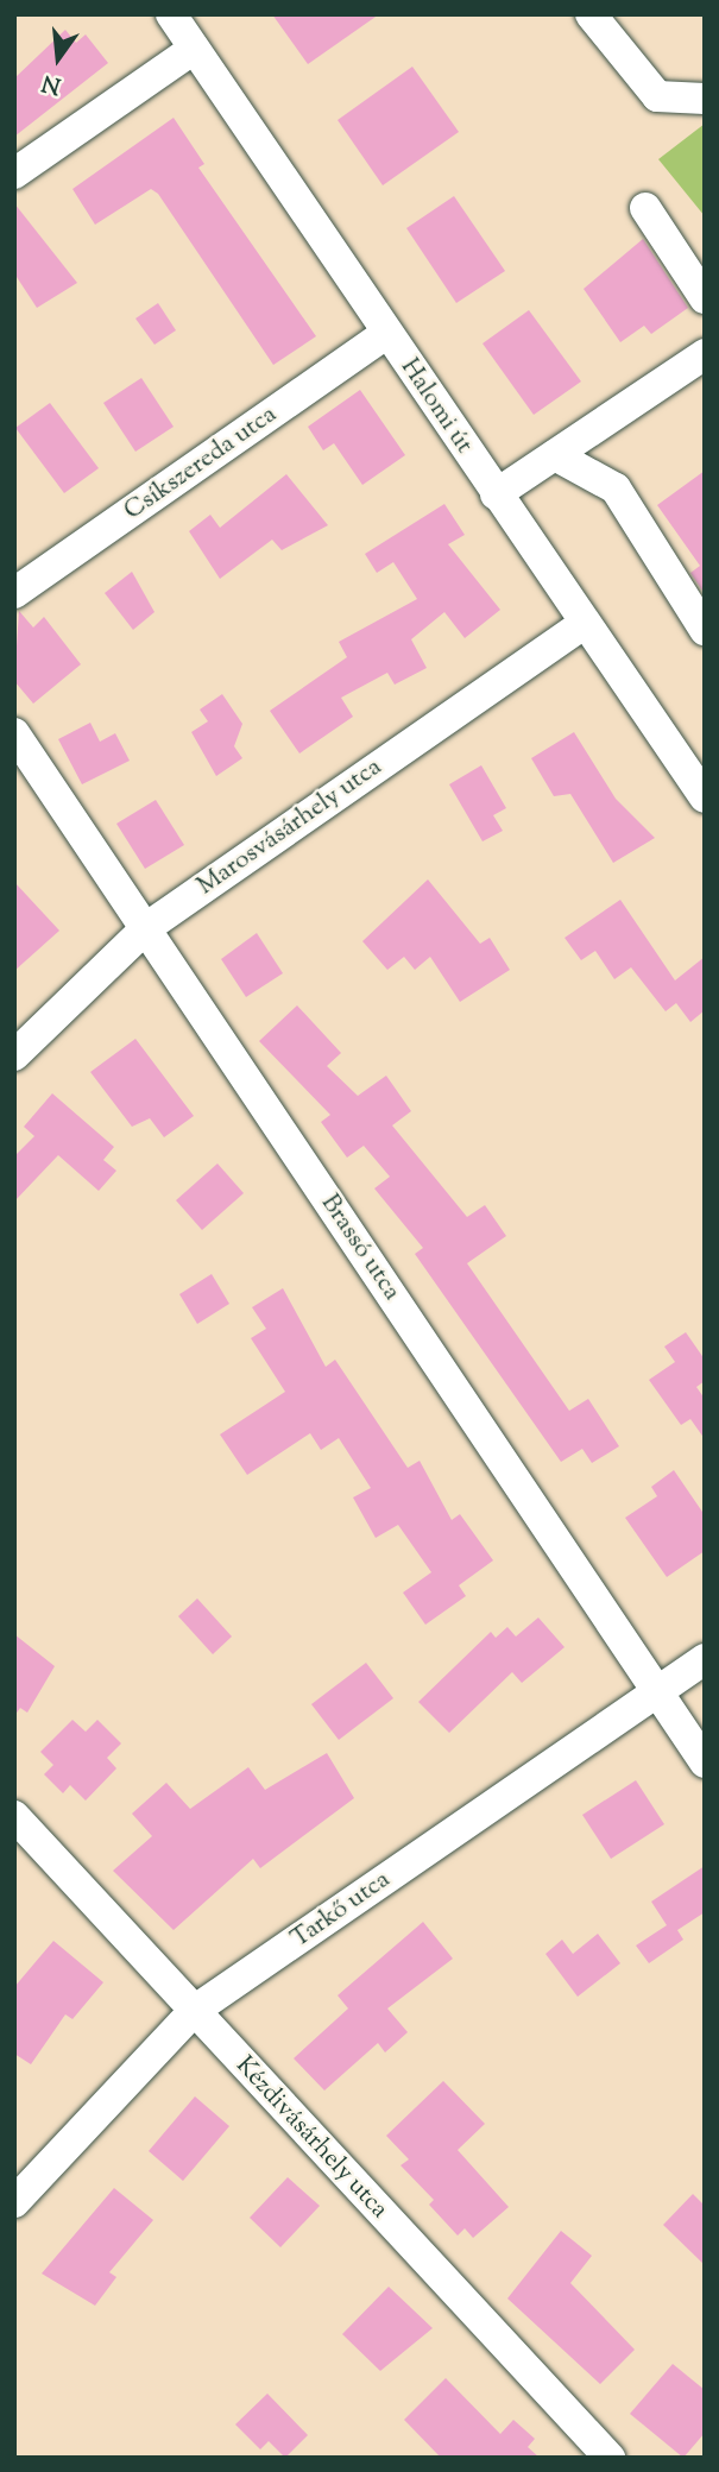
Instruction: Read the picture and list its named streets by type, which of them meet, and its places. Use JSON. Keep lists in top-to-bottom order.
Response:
{
  "streets": {
    "street": [
      "Halomi út",
      "Csíkszereda utca",
      "Marosvásárhely utca",
      "Brassó utca",
      "Tarkő utca",
      "Kézdivásárhely utca"
    ]
  },
  "crossings": [
    ["Halomi út", "Csíkszereda utca"],
    ["Halomi út", "Marosvásárhely utca"],
    ["Marosvásárhely utca", "Brassó utca"],
    ["Brassó utca", "Tarkő utca"],
    ["Tarkő utca", "Kézdivásárhely utca"]
  ],
  "north": "bottom"
}
